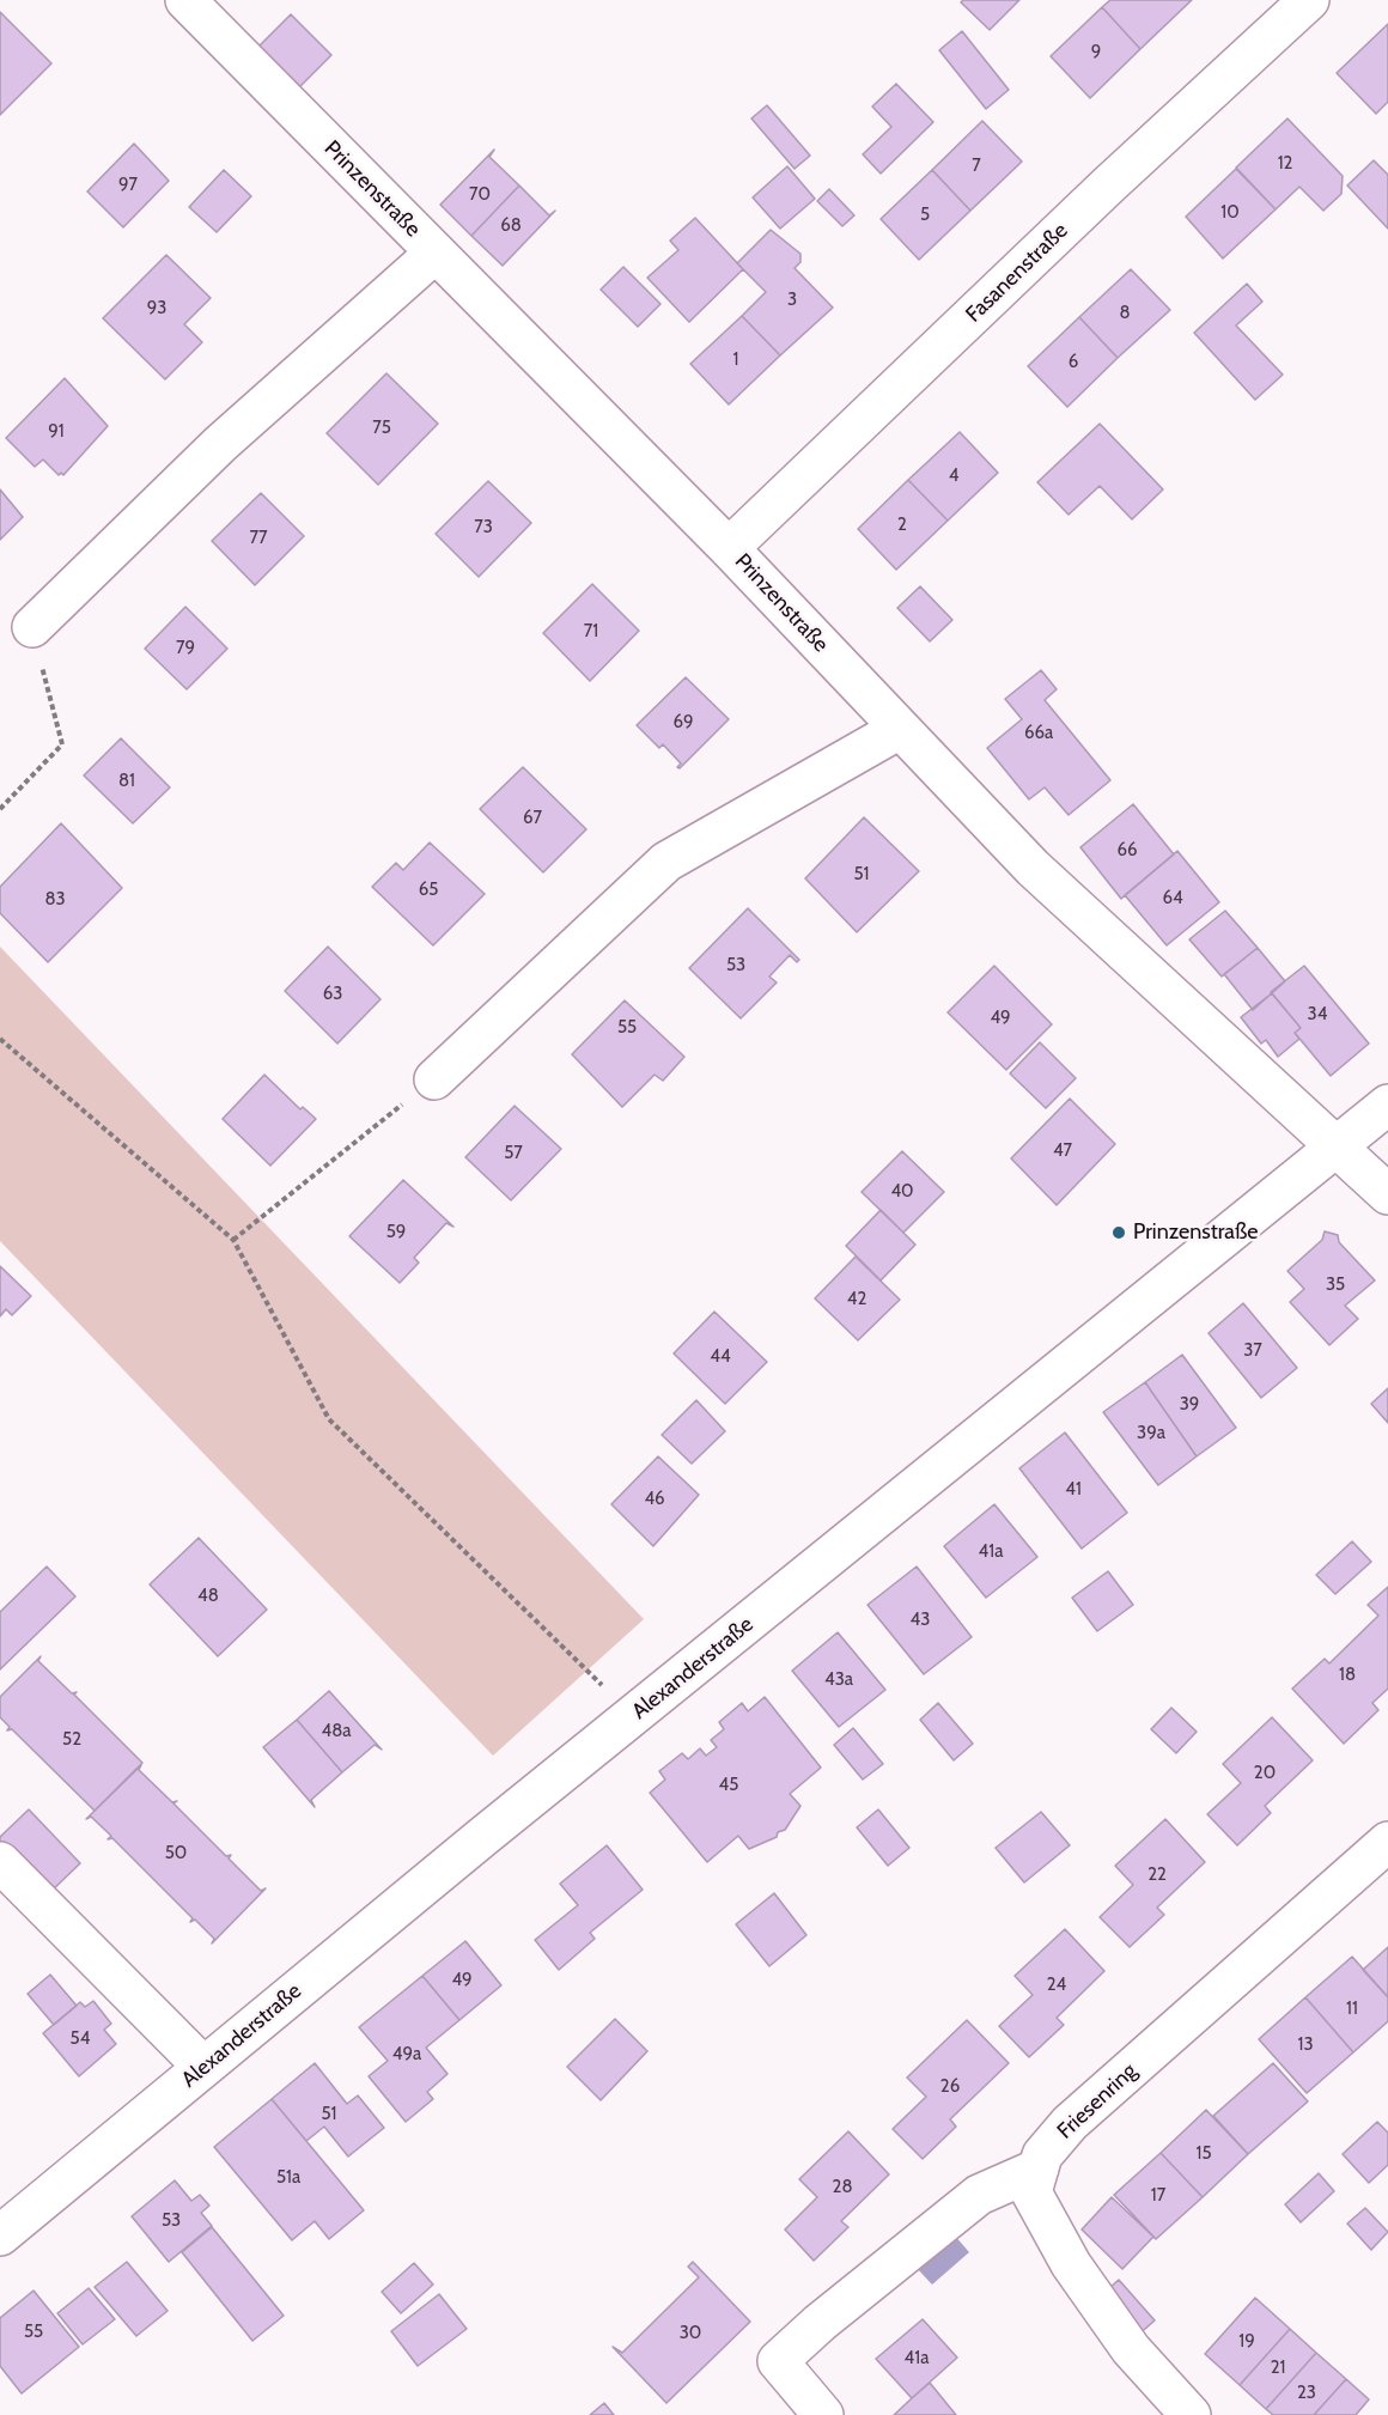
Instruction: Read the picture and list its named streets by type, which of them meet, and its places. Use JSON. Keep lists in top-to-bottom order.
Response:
{
  "streets": {
    "street": [
      "Prinzenstraße",
      "Fasanenstraße",
      "Alexanderstraße",
      "Friesenring"
    ]
  },
  "crossings": [
    ["Prinzenstraße", "Fasanenstraße"],
    ["Prinzenstraße", "Alexanderstraße"]
  ],
  "places": ["Prinzenstraße"],
  "house_numbers": [
    "9",
    "12",
    "7",
    "97",
    "70",
    "10",
    "5",
    "68",
    "3",
    "93",
    "8",
    "1",
    "6",
    "75",
    "91",
    "4",
    "2",
    "73",
    "77",
    "71",
    "79",
    "69",
    "66a",
    "81",
    "67",
    "66",
    "51",
    "65",
    "64",
    "83",
    "53",
    "63",
    "34",
    "49",
    "55",
    "47",
    "57",
    "40",
    "59",
    "35",
    "42",
    "37",
    "44",
    "39",
    "39a",
    "41",
    "46",
    "41a",
    "48",
    "43",
    "18",
    "43a",
    "48a",
    "52",
    "20",
    "45",
    "50",
    "22",
    "49",
    "24",
    "11",
    "54",
    "13",
    "49a",
    "26",
    "51",
    "15",
    "51a",
    "28",
    "17",
    "53",
    "55",
    "30",
    "19",
    "41a",
    "21",
    "23"
  ]
}
